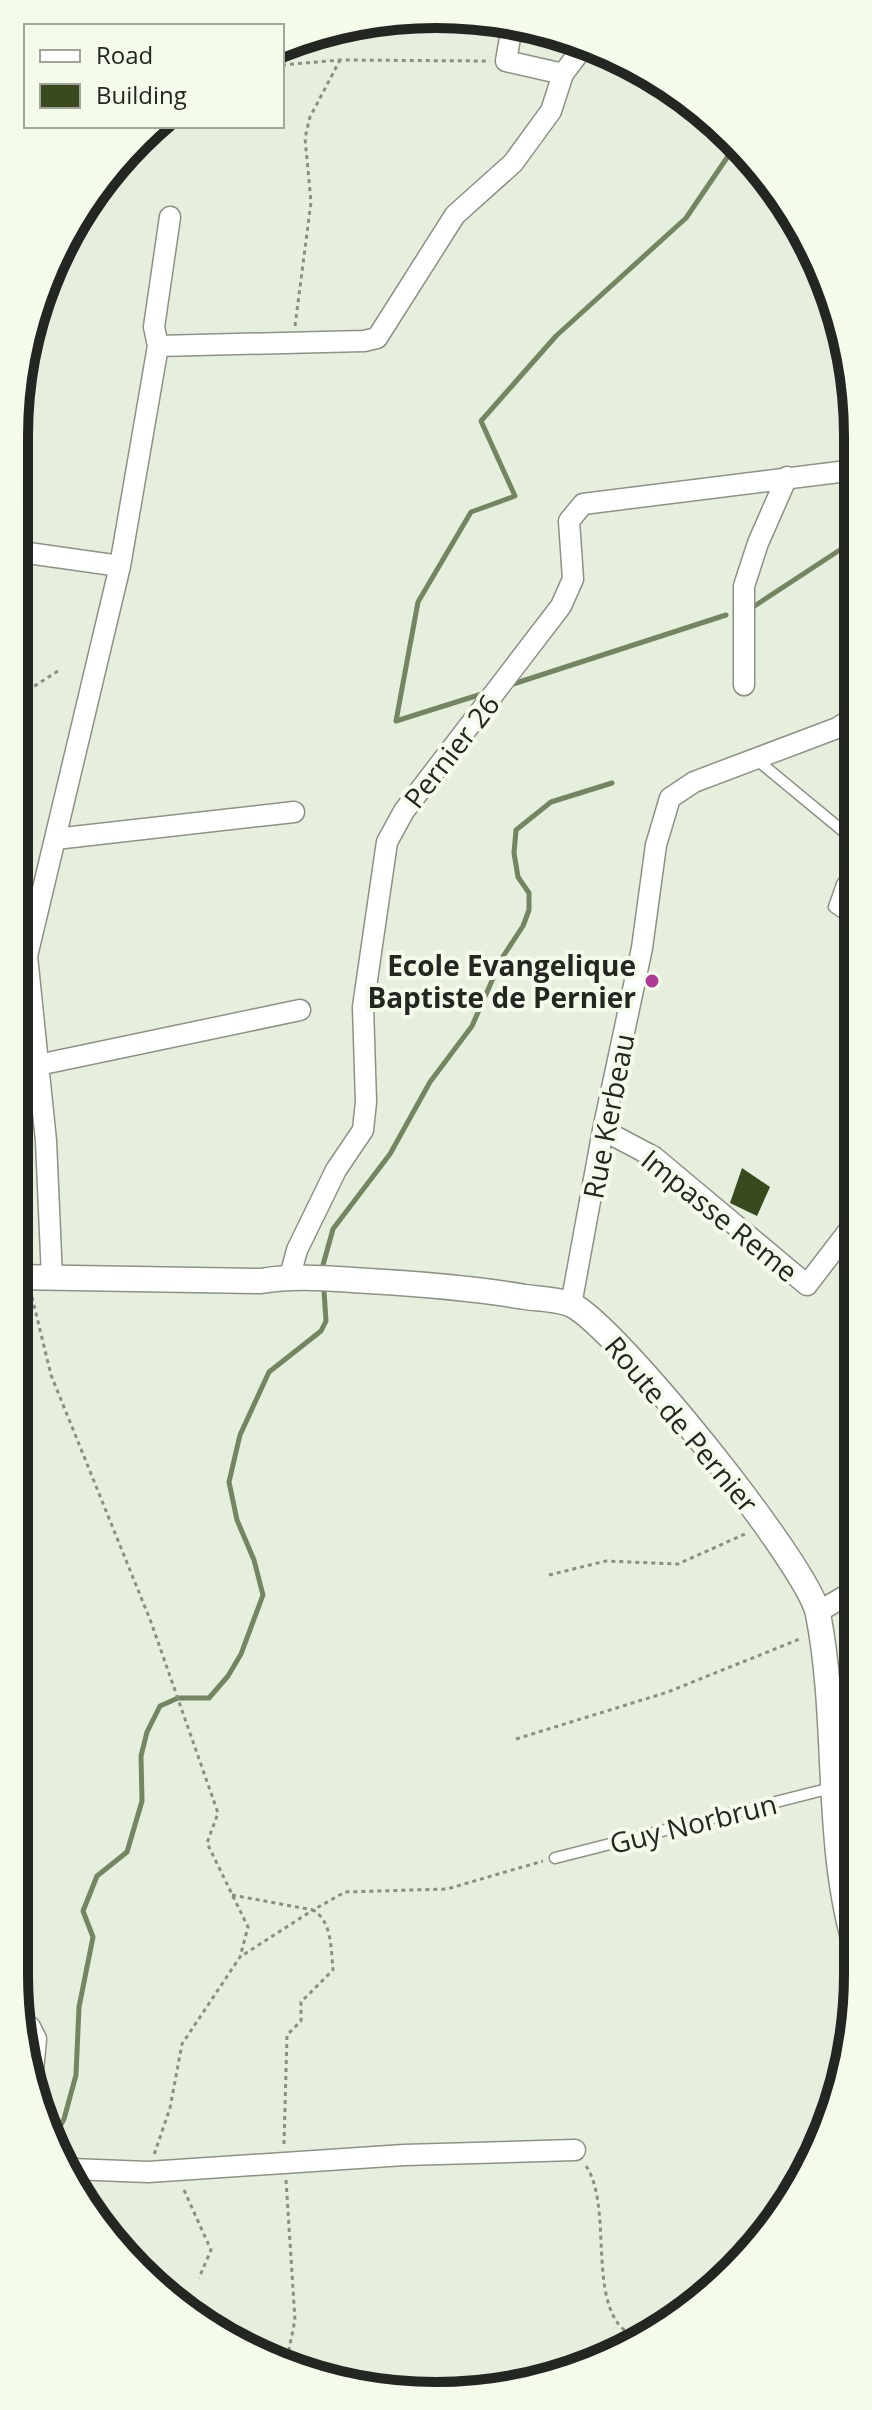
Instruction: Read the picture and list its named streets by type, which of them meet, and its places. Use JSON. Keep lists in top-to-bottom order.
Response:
{
  "streets": {
    "street": [
      "Pernier 26",
      "Rue Kerbeau",
      "Impasse Reme",
      "Route de Pernier"
    ],
    "lane": ["Guy Norbrun"]
  },
  "crossings": [
    ["Rue Kerbeau", "Impasse Reme"],
    ["Rue Kerbeau", "Route de Pernier"],
    ["Route de Pernier", "Guy Norbrun"]
  ],
  "places": ["Ecole Evangelique Baptiste de Pernier"],
  "legend": ["Road", "Building"]
}
